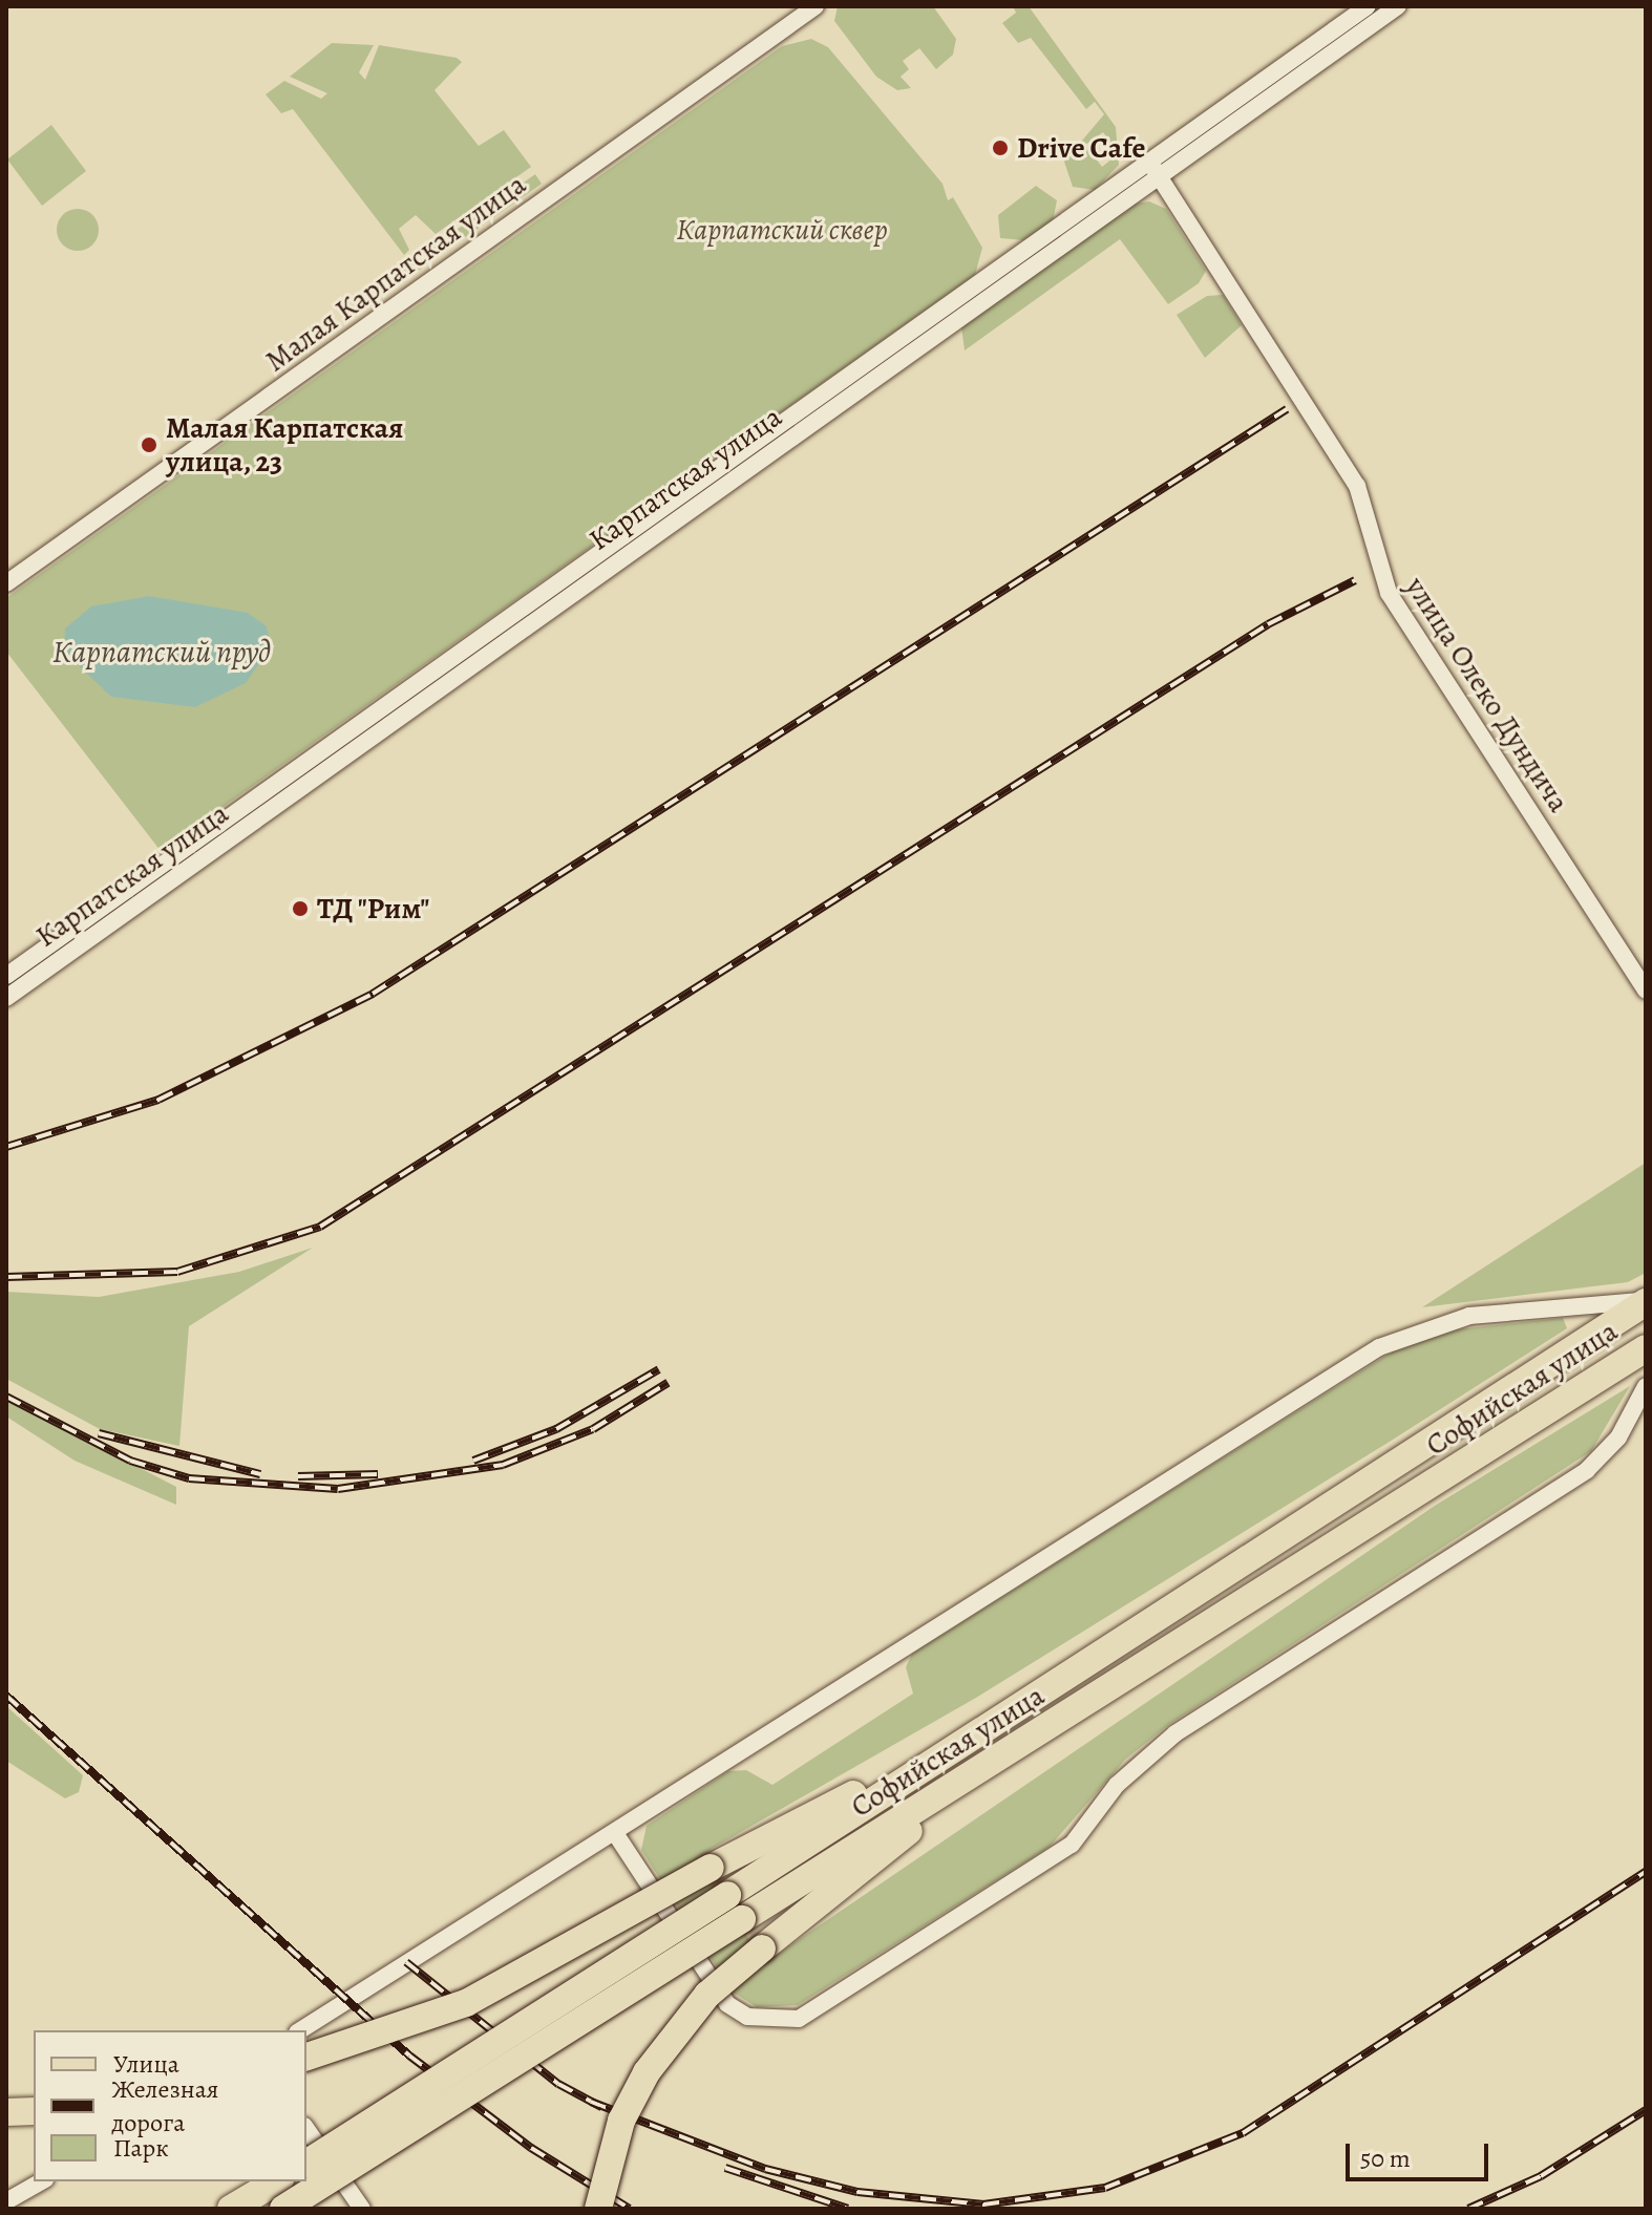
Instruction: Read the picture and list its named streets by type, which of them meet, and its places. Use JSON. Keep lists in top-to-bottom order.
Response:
{
  "streets": {
    "main road": ["Софийская улица"],
    "street": ["Малая Карпатская улица", "Карпатская улица", "улица Олеко Дундича"]
  },
  "crossings": [
    ["Карпатская улица", "улица Олеко Дундича"]
  ],
  "water": ["Карпатский пруд"],
  "parks": ["Карпатский сквер"],
  "places": ["Drive Cafe", "Малая Карпатская улица, 23", "ТД \"Рим\""],
  "legend": ["Улица", "Железная дорога", "Парк"],
  "scale_bar": "50 m"
}
